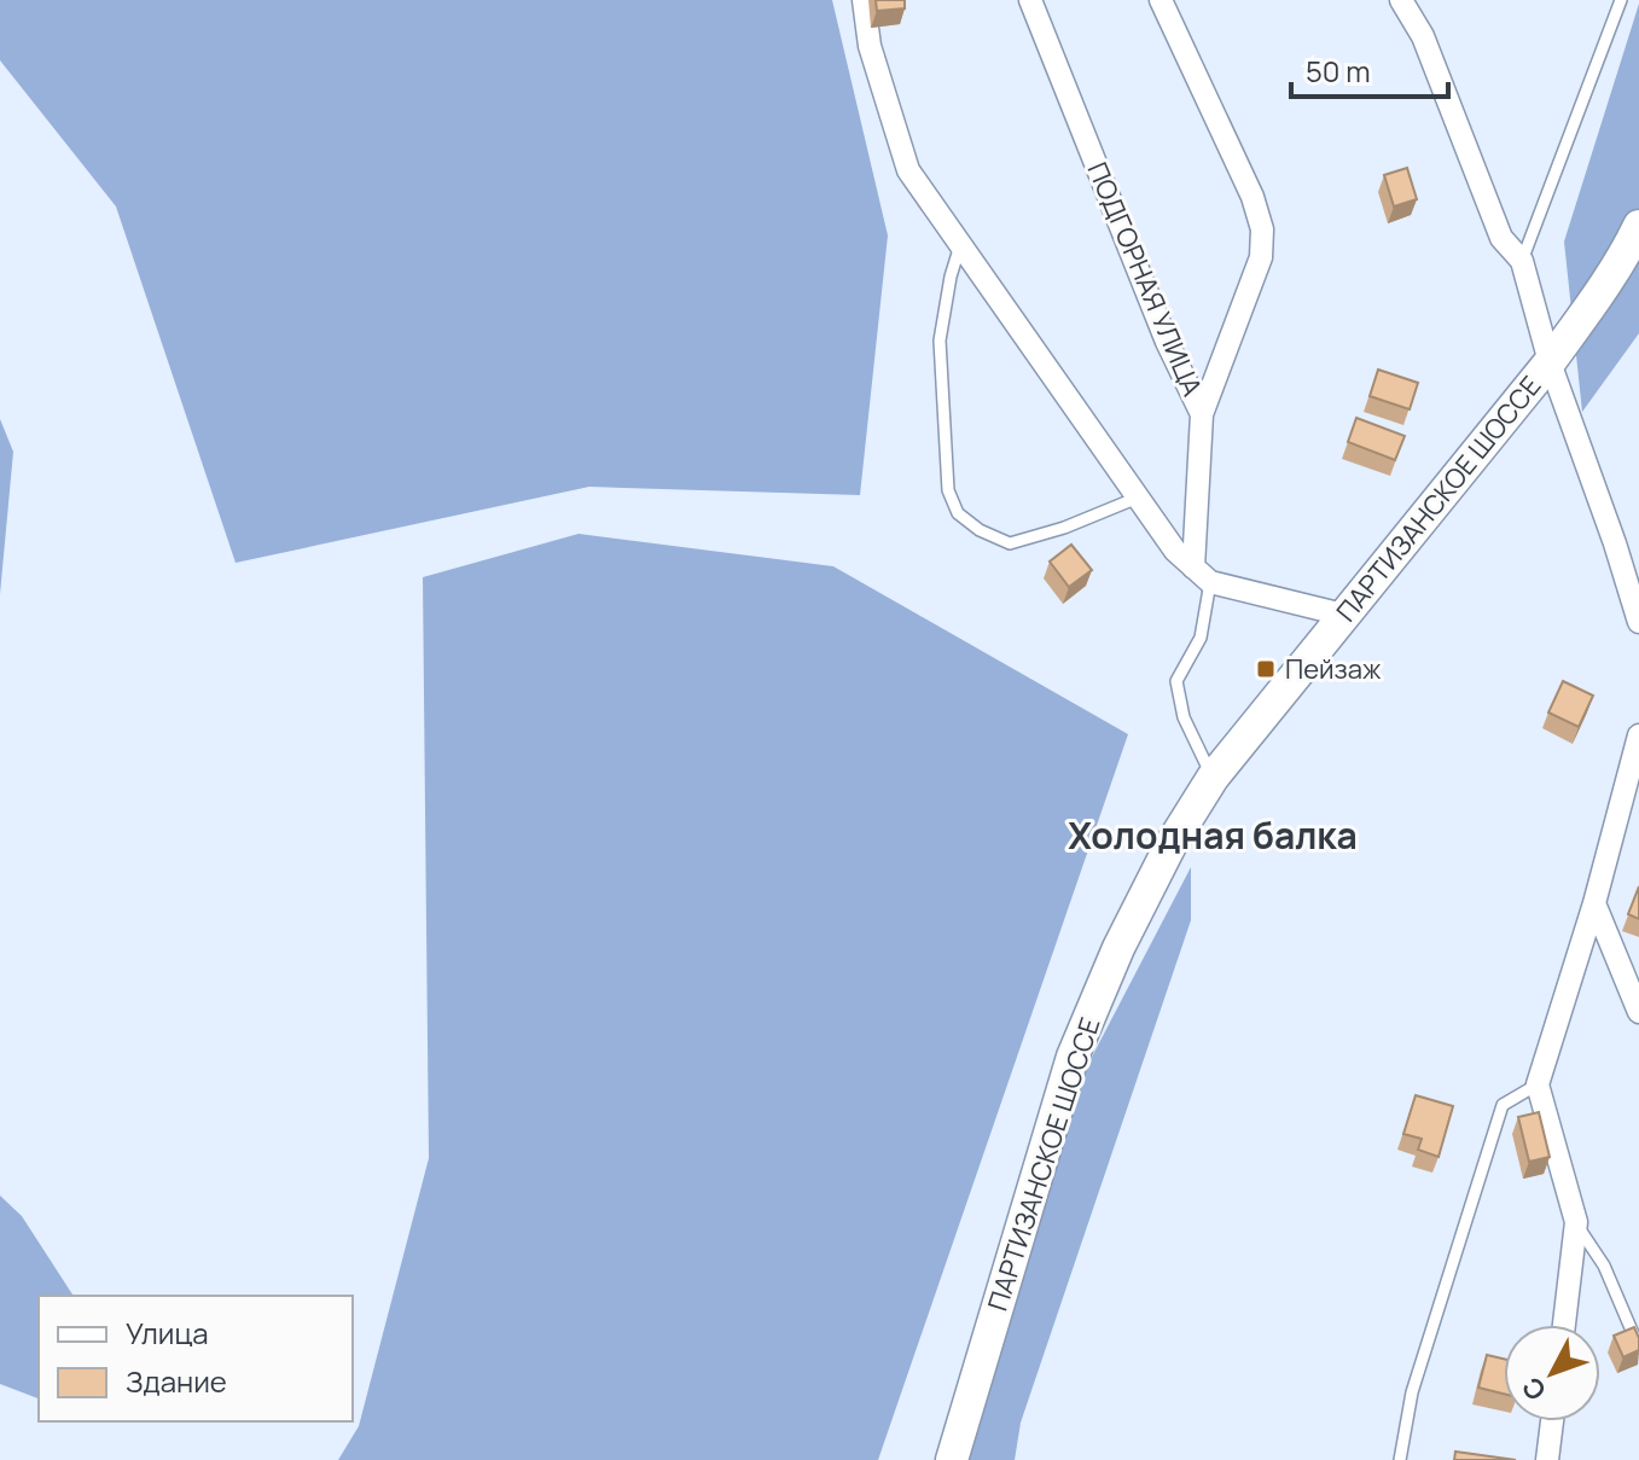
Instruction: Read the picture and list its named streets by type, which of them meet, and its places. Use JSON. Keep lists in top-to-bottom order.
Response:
{
  "streets": {
    "main road": ["ПАРТИЗАНСКОЕ ШОССЕ"],
    "street": ["ПОДГОРНАЯ УЛИЦА"]
  },
  "districts": ["Холодная балка"],
  "places": {
    "transit": ["Пейзаж"]
  },
  "legend": ["Улица", "Здание"],
  "scale_bar": "50 m",
  "north": "bottom left"
}
